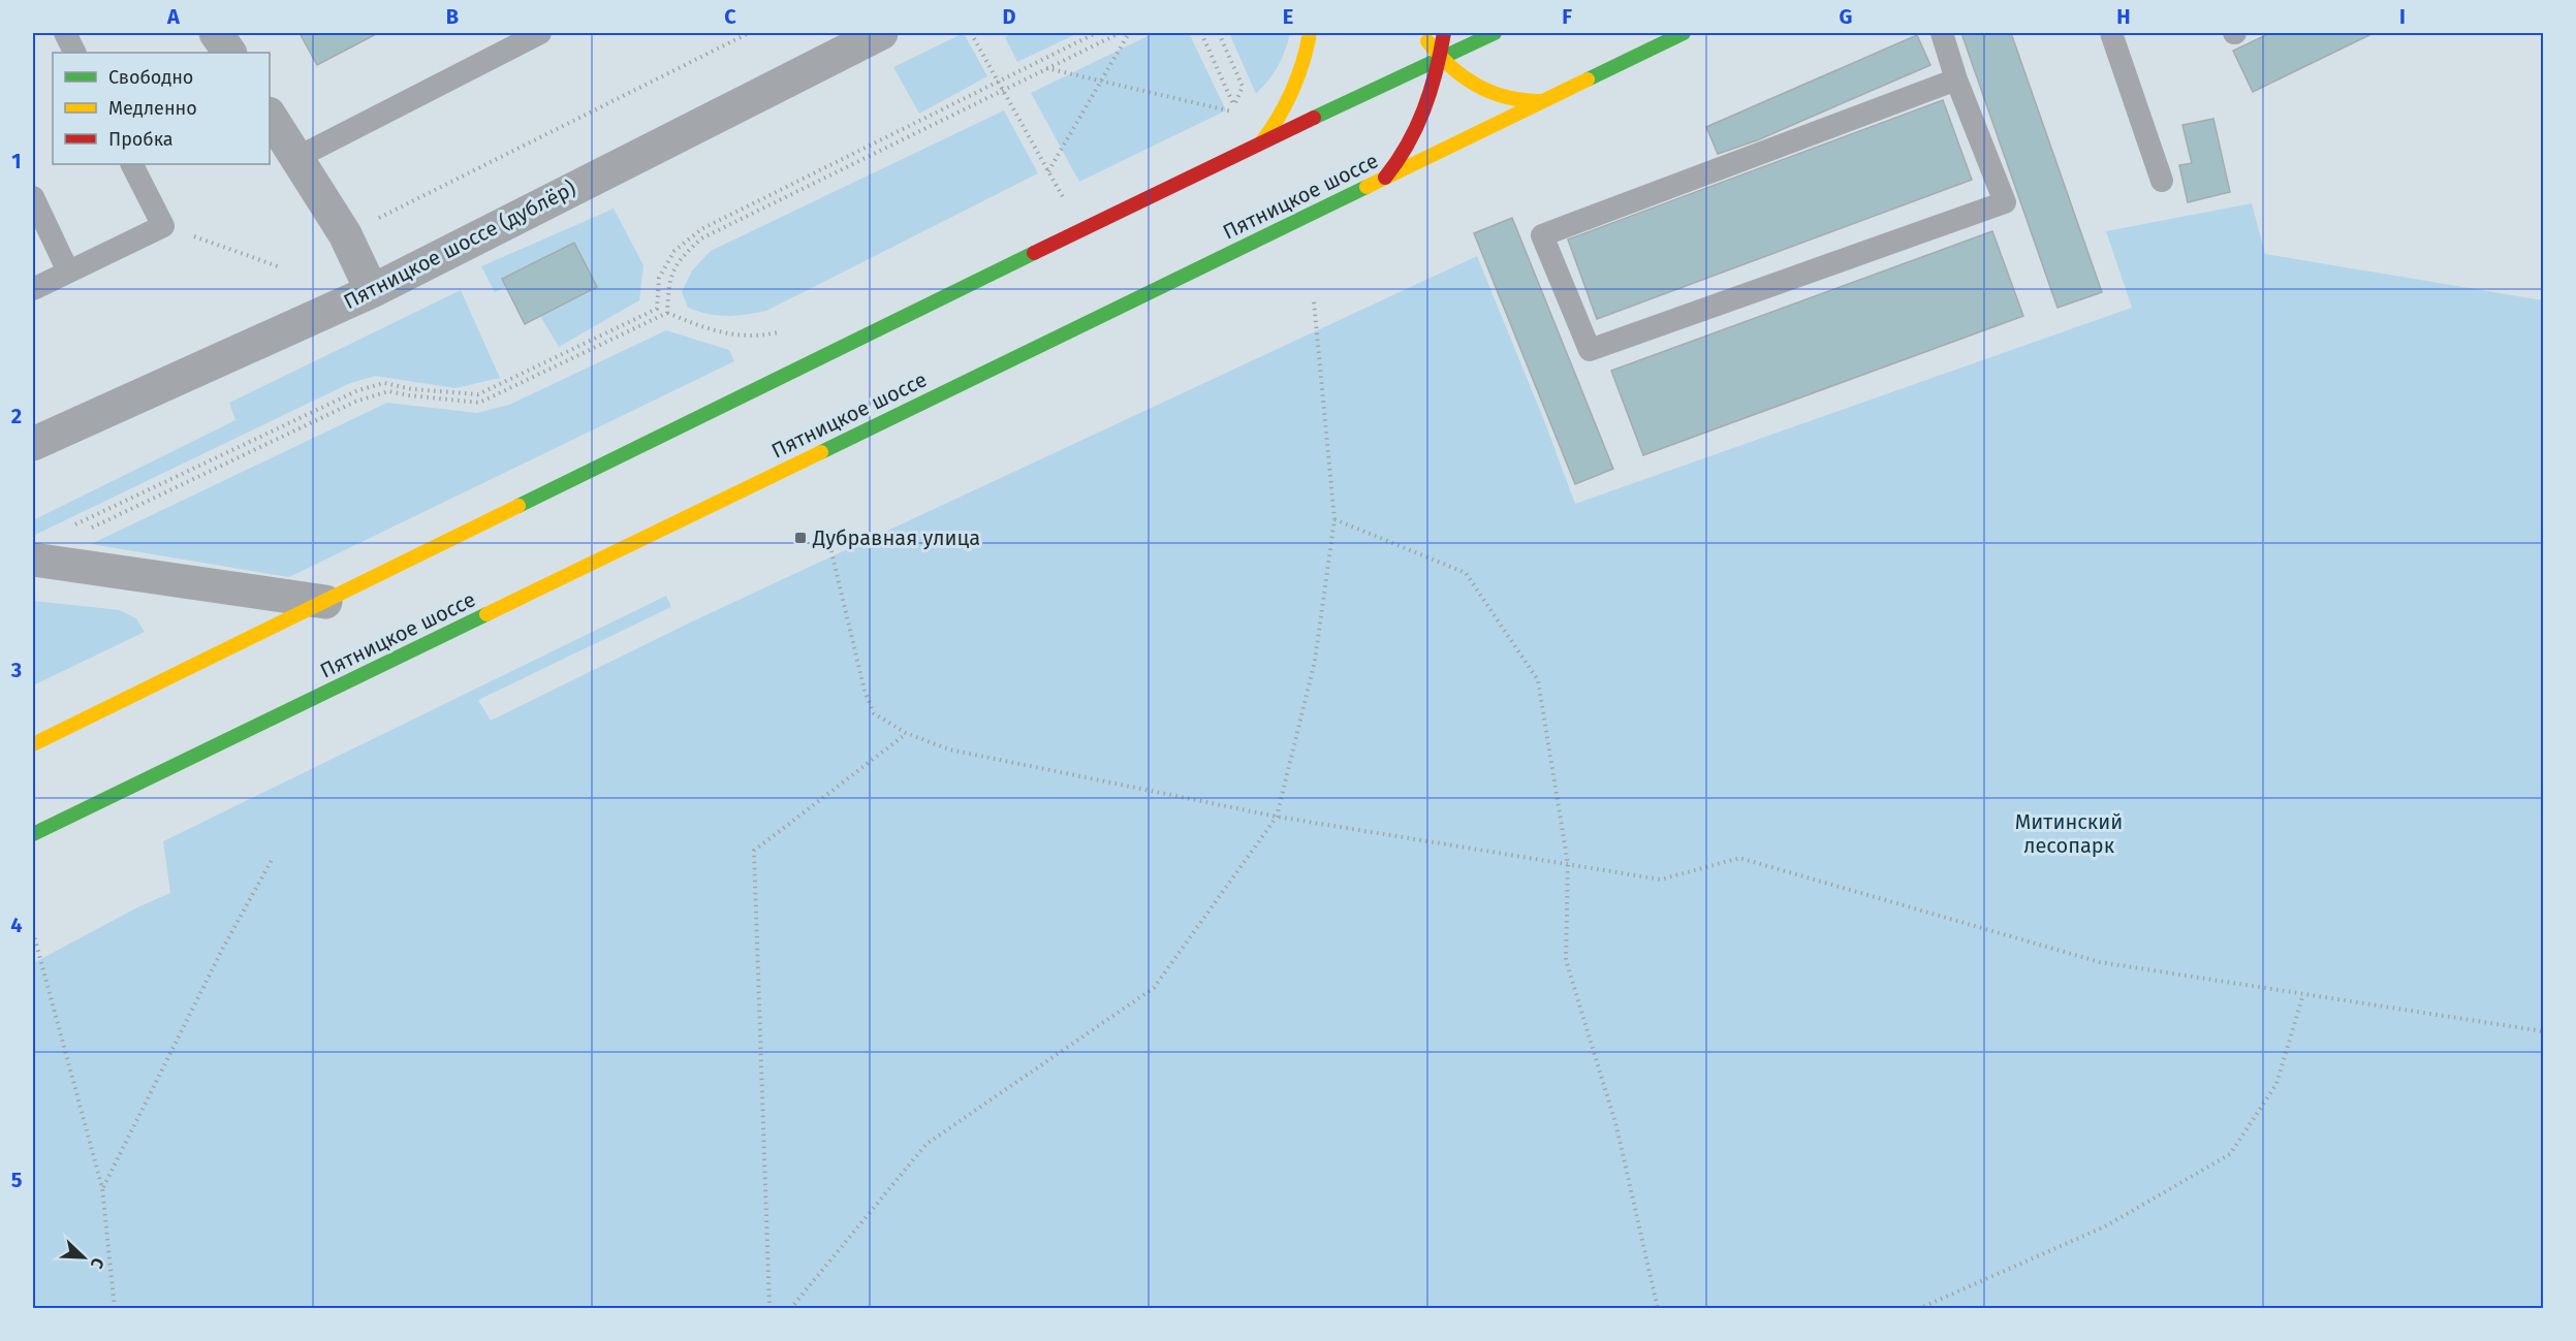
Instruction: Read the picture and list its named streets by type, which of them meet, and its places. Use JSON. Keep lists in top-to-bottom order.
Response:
{
  "streets": {
    "main road": ["Пятницкое шоссе"],
    "street": ["Пятницкое шоссе (дублёр)"]
  },
  "parks": ["Митинский лесопарк"],
  "places": {
    "transit": ["Дубравная улица"]
  },
  "legend": ["Свободно", "Медленно", "Пробка"],
  "north": "bottom right",
  "grid": {
    "columns": [
      "A",
      "B",
      "C",
      "D",
      "E",
      "F",
      "G",
      "H",
      "I"
    ],
    "rows": [
      "1",
      "2",
      "3",
      "4",
      "5"
    ]
  }
}
